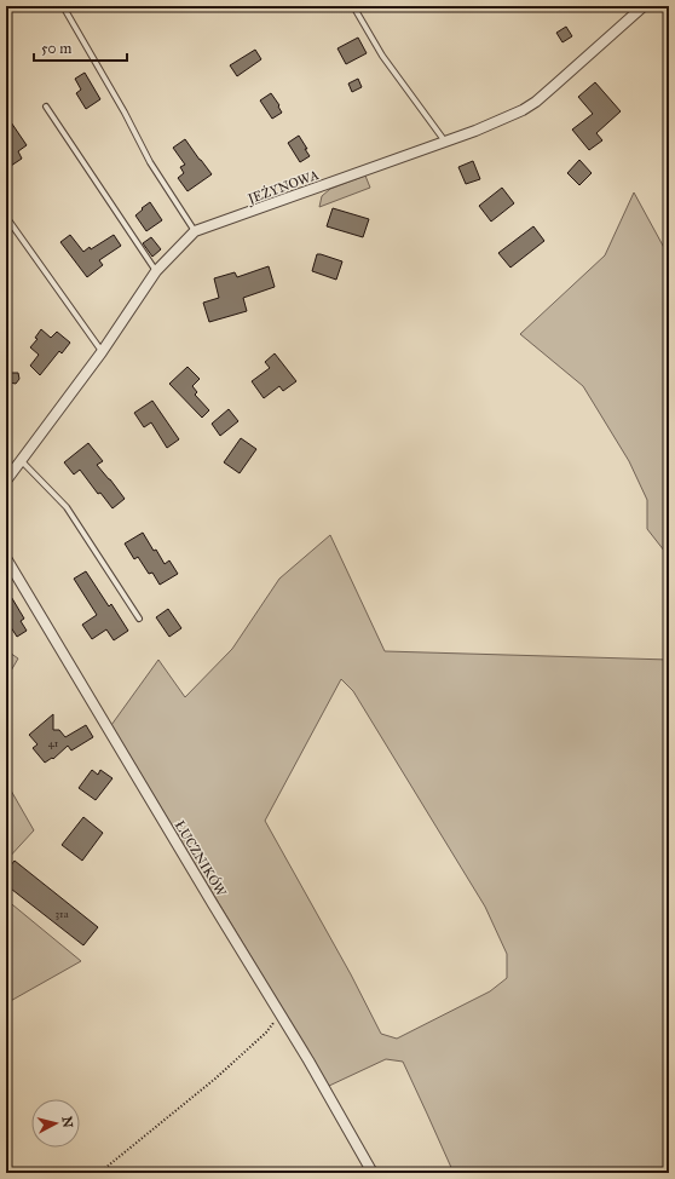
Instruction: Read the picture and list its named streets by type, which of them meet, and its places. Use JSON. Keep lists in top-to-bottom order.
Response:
{
  "streets": {
    "street": ["JEŻYNOWA", "ŁUCZNIKÓW"]
  },
  "house_numbers": ["41", "31a"],
  "scale_bar": "50 m",
  "north": "right"
}
